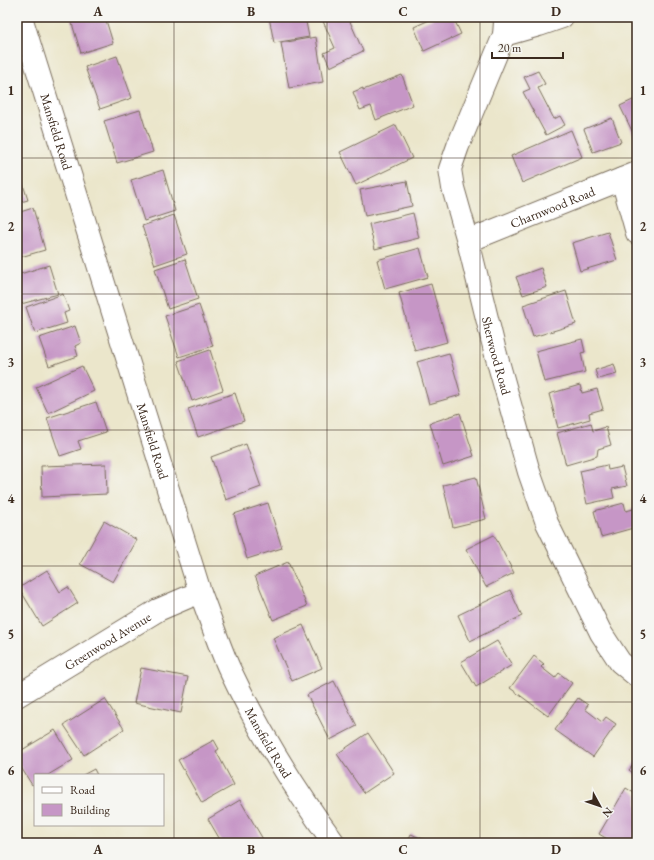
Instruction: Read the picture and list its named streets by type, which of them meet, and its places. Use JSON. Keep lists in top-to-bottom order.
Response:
{
  "streets": {
    "street": [
      "Mansfield Road",
      "Charnwood Road",
      "Sherwood Road",
      "Greenwood Avenue"
    ]
  },
  "crossings": [
    ["Mansfield Road", "Greenwood Avenue"],
    ["Charnwood Road", "Sherwood Road"]
  ],
  "legend": ["Road", "Building"],
  "scale_bar": "20 m",
  "north": "bottom right",
  "grid": {
    "columns": [
      "A",
      "B",
      "C",
      "D"
    ],
    "rows": [
      "1",
      "2",
      "3",
      "4",
      "5",
      "6"
    ]
  }
}
